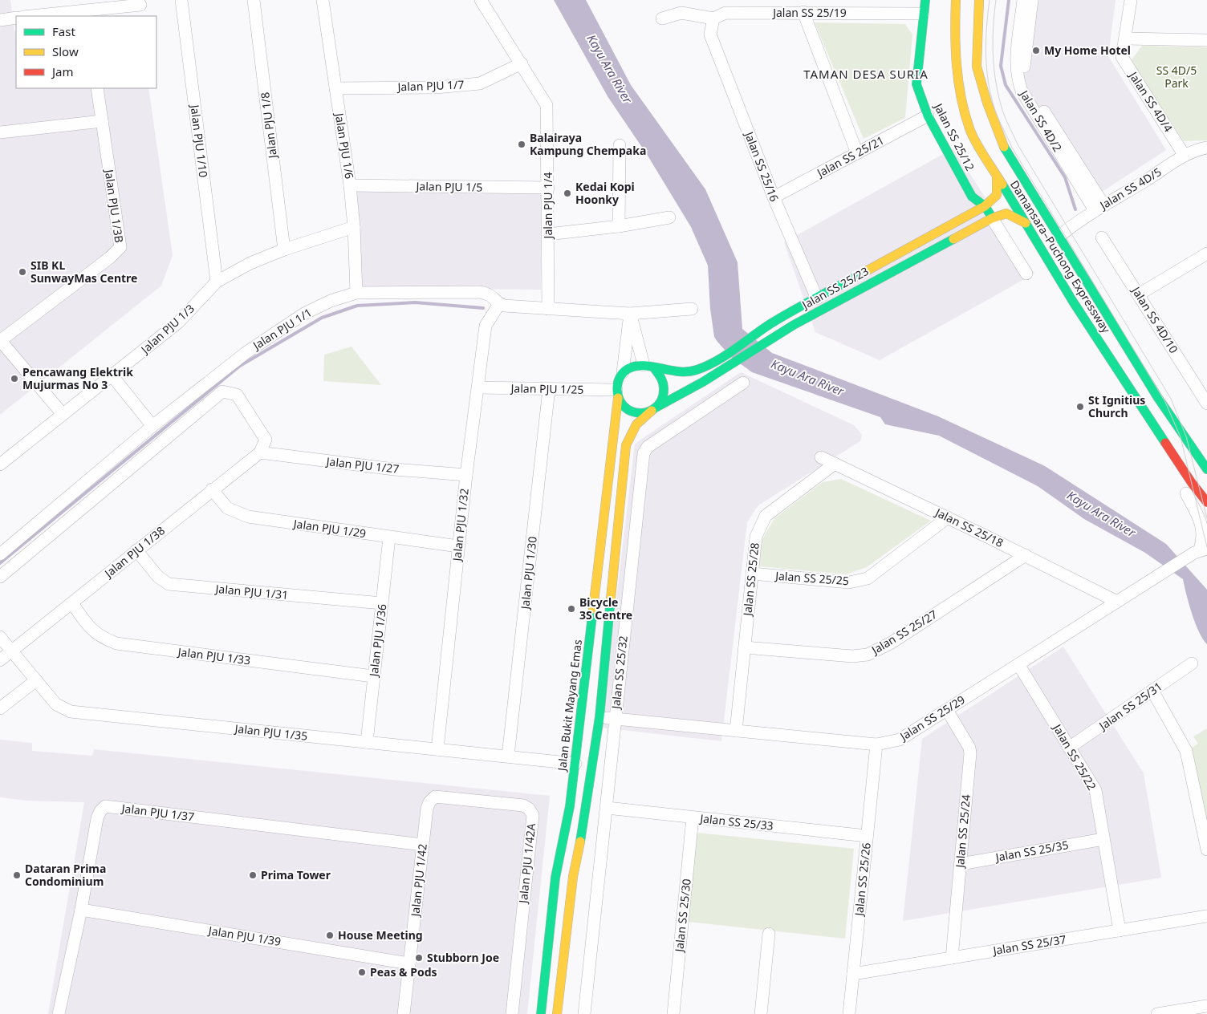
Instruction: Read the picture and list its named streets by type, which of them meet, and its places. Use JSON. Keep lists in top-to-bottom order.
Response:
{
  "streets": {
    "main road": [
      "Jalan SS 25/12",
      "Damansara–Puchong Expressway",
      "Jalan SS 25/23",
      "Jalan Bukit Mayang Emas"
    ],
    "street": [
      "Jalan SS 25/19",
      "Jalan PJU 1/7",
      "Jalan SS 4D/4",
      "Jalan SS 4D/2",
      "Jalan PJU 1/8",
      "Jalan PJU 1/10",
      "Jalan PJU 1/6",
      "Jalan SS 25/21",
      "Jalan SS 25/16",
      "Jalan PJU 1/5",
      "Jalan SS 4D/5",
      "Jalan PJU 1/4",
      "Jalan PJU 1/3B",
      "Jalan SS 4D/10",
      "Jalan PJU 1/3",
      "Jalan PJU 1/1",
      "Jalan PJU 1/25",
      "Jalan PJU 1/27",
      "Jalan PJU 1/32",
      "Jalan SS 25/18",
      "Jalan PJU 1/29",
      "Jalan PJU 1/38",
      "Jalan PJU 1/30",
      "Jalan SS 25/25",
      "Jalan SS 25/28",
      "Jalan PJU 1/31",
      "Jalan SS 25/27",
      "Jalan PJU 1/36",
      "Jalan PJU 1/33",
      "Jalan SS 25/32",
      "Jalan SS 25/31",
      "Jalan SS 25/29",
      "Jalan PJU 1/35",
      "Jalan SS 25/22",
      "Jalan PJU 1/37",
      "Jalan SS 25/33",
      "Jalan SS 25/24",
      "Jalan SS 25/35",
      "Jalan PJU 1/42A",
      "Jalan SS 25/26",
      "Jalan PJU 1/42",
      "Jalan SS 25/30",
      "Jalan PJU 1/39",
      "Jalan SS 25/37"
    ]
  },
  "crossings": [
    ["Jalan SS 25/19", "Jalan SS 25/12"],
    ["Jalan SS 25/19", "Jalan SS 25/16"],
    ["Jalan PJU 1/7", "Jalan PJU 1/6"],
    ["Jalan PJU 1/7", "Jalan PJU 1/4"],
    ["Jalan SS 4D/4", "Jalan SS 4D/5"],
    ["Jalan SS 4D/2", "Jalan SS 4D/5"],
    ["Jalan PJU 1/8", "Jalan PJU 1/3"],
    ["Jalan SS 25/12", "Jalan SS 25/21"],
    ["Jalan SS 25/12", "Jalan SS 25/23"],
    ["Jalan PJU 1/10", "Jalan PJU 1/3"],
    ["Jalan PJU 1/6", "Jalan PJU 1/5"],
    ["Jalan PJU 1/6", "Jalan PJU 1/3"],
    ["Jalan PJU 1/6", "Jalan PJU 1/1"],
    ["Jalan SS 25/21", "Jalan SS 25/16"],
    ["Jalan SS 25/16", "Jalan SS 25/23"],
    ["Jalan PJU 1/5", "Jalan PJU 1/4"],
    ["Jalan SS 4D/5", "Damansara–Puchong Expressway"],
    ["Damansara–Puchong Expressway", "Jalan SS 25/23"],
    ["Jalan SS 25/23", "Jalan PJU 1/25"],
    ["Jalan SS 25/23", "Jalan Bukit Mayang Emas"],
    ["Jalan PJU 1/1", "Jalan PJU 1/32"],
    ["Jalan PJU 1/25", "Jalan PJU 1/32"],
    ["Jalan PJU 1/25", "Jalan PJU 1/30"],
    ["Jalan PJU 1/25", "Jalan Bukit Mayang Emas"],
    ["Jalan PJU 1/27", "Jalan PJU 1/32"],
    ["Jalan PJU 1/27", "Jalan PJU 1/38"],
    ["Jalan PJU 1/32", "Jalan PJU 1/29"],
    ["Jalan PJU 1/32", "Jalan PJU 1/35"],
    ["Jalan SS 25/18", "Jalan SS 25/25"],
    ["Jalan SS 25/18", "Jalan SS 25/28"],
    ["Jalan SS 25/18", "Jalan SS 25/27"],
    ["Jalan SS 25/18", "Jalan SS 25/29"],
    ["Jalan PJU 1/29", "Jalan PJU 1/38"],
    ["Jalan PJU 1/29", "Jalan PJU 1/36"],
    ["Jalan PJU 1/38", "Jalan PJU 1/31"],
    ["Jalan PJU 1/38", "Jalan PJU 1/33"],
    ["Jalan PJU 1/38", "Jalan PJU 1/35"],
    ["Jalan PJU 1/30", "Jalan PJU 1/35"],
    ["Jalan SS 25/25", "Jalan SS 25/28"],
    ["Jalan SS 25/28", "Jalan SS 25/27"],
    ["Jalan SS 25/28", "Jalan SS 25/29"],
    ["Jalan PJU 1/31", "Jalan PJU 1/36"],
    ["Jalan PJU 1/36", "Jalan PJU 1/33"],
    ["Jalan PJU 1/36", "Jalan PJU 1/35"],
    ["Jalan SS 25/32", "Jalan SS 25/29"],
    ["Jalan SS 25/32", "Jalan SS 25/33"],
    ["Jalan Bukit Mayang Emas", "Jalan PJU 1/35"],
    ["Jalan SS 25/31", "Jalan SS 25/22"],
    ["Jalan SS 25/29", "Jalan SS 25/22"],
    ["Jalan SS 25/29", "Jalan SS 25/24"],
    ["Jalan SS 25/29", "Jalan SS 25/26"],
    ["Jalan SS 25/22", "Jalan SS 25/35"],
    ["Jalan SS 25/22", "Jalan SS 25/37"],
    ["Jalan PJU 1/37", "Jalan PJU 1/42"],
    ["Jalan PJU 1/37", "Jalan PJU 1/39"],
    ["Jalan SS 25/33", "Jalan SS 25/26"],
    ["Jalan SS 25/33", "Jalan SS 25/30"],
    ["Jalan SS 25/24", "Jalan SS 25/35"],
    ["Jalan SS 25/24", "Jalan SS 25/37"],
    ["Jalan PJU 1/42A", "Jalan PJU 1/42"],
    ["Jalan SS 25/26", "Jalan SS 25/37"],
    ["Jalan PJU 1/42", "Jalan PJU 1/39"]
  ],
  "districts": ["TAMAN DESA SURIA"],
  "water": ["Kayu Ara River"],
  "parks": ["SS 4D/5 Park"],
  "places": [
    "My Home Hotel",
    "Balairaya Kampung Chempaka",
    "Kedai Kopi Hoonky",
    "SIB KL SunwayMas Centre",
    "Pencawang Elektrik Mujurmas No 3",
    "St Ignitius Church",
    "Bicycle 3S Centre",
    "Dataran Prima Condominium",
    "Prima Tower",
    "House Meeting",
    "Stubborn Joe",
    "Peas & Pods"
  ],
  "legend": ["Fast", "Slow", "Jam"]
}
